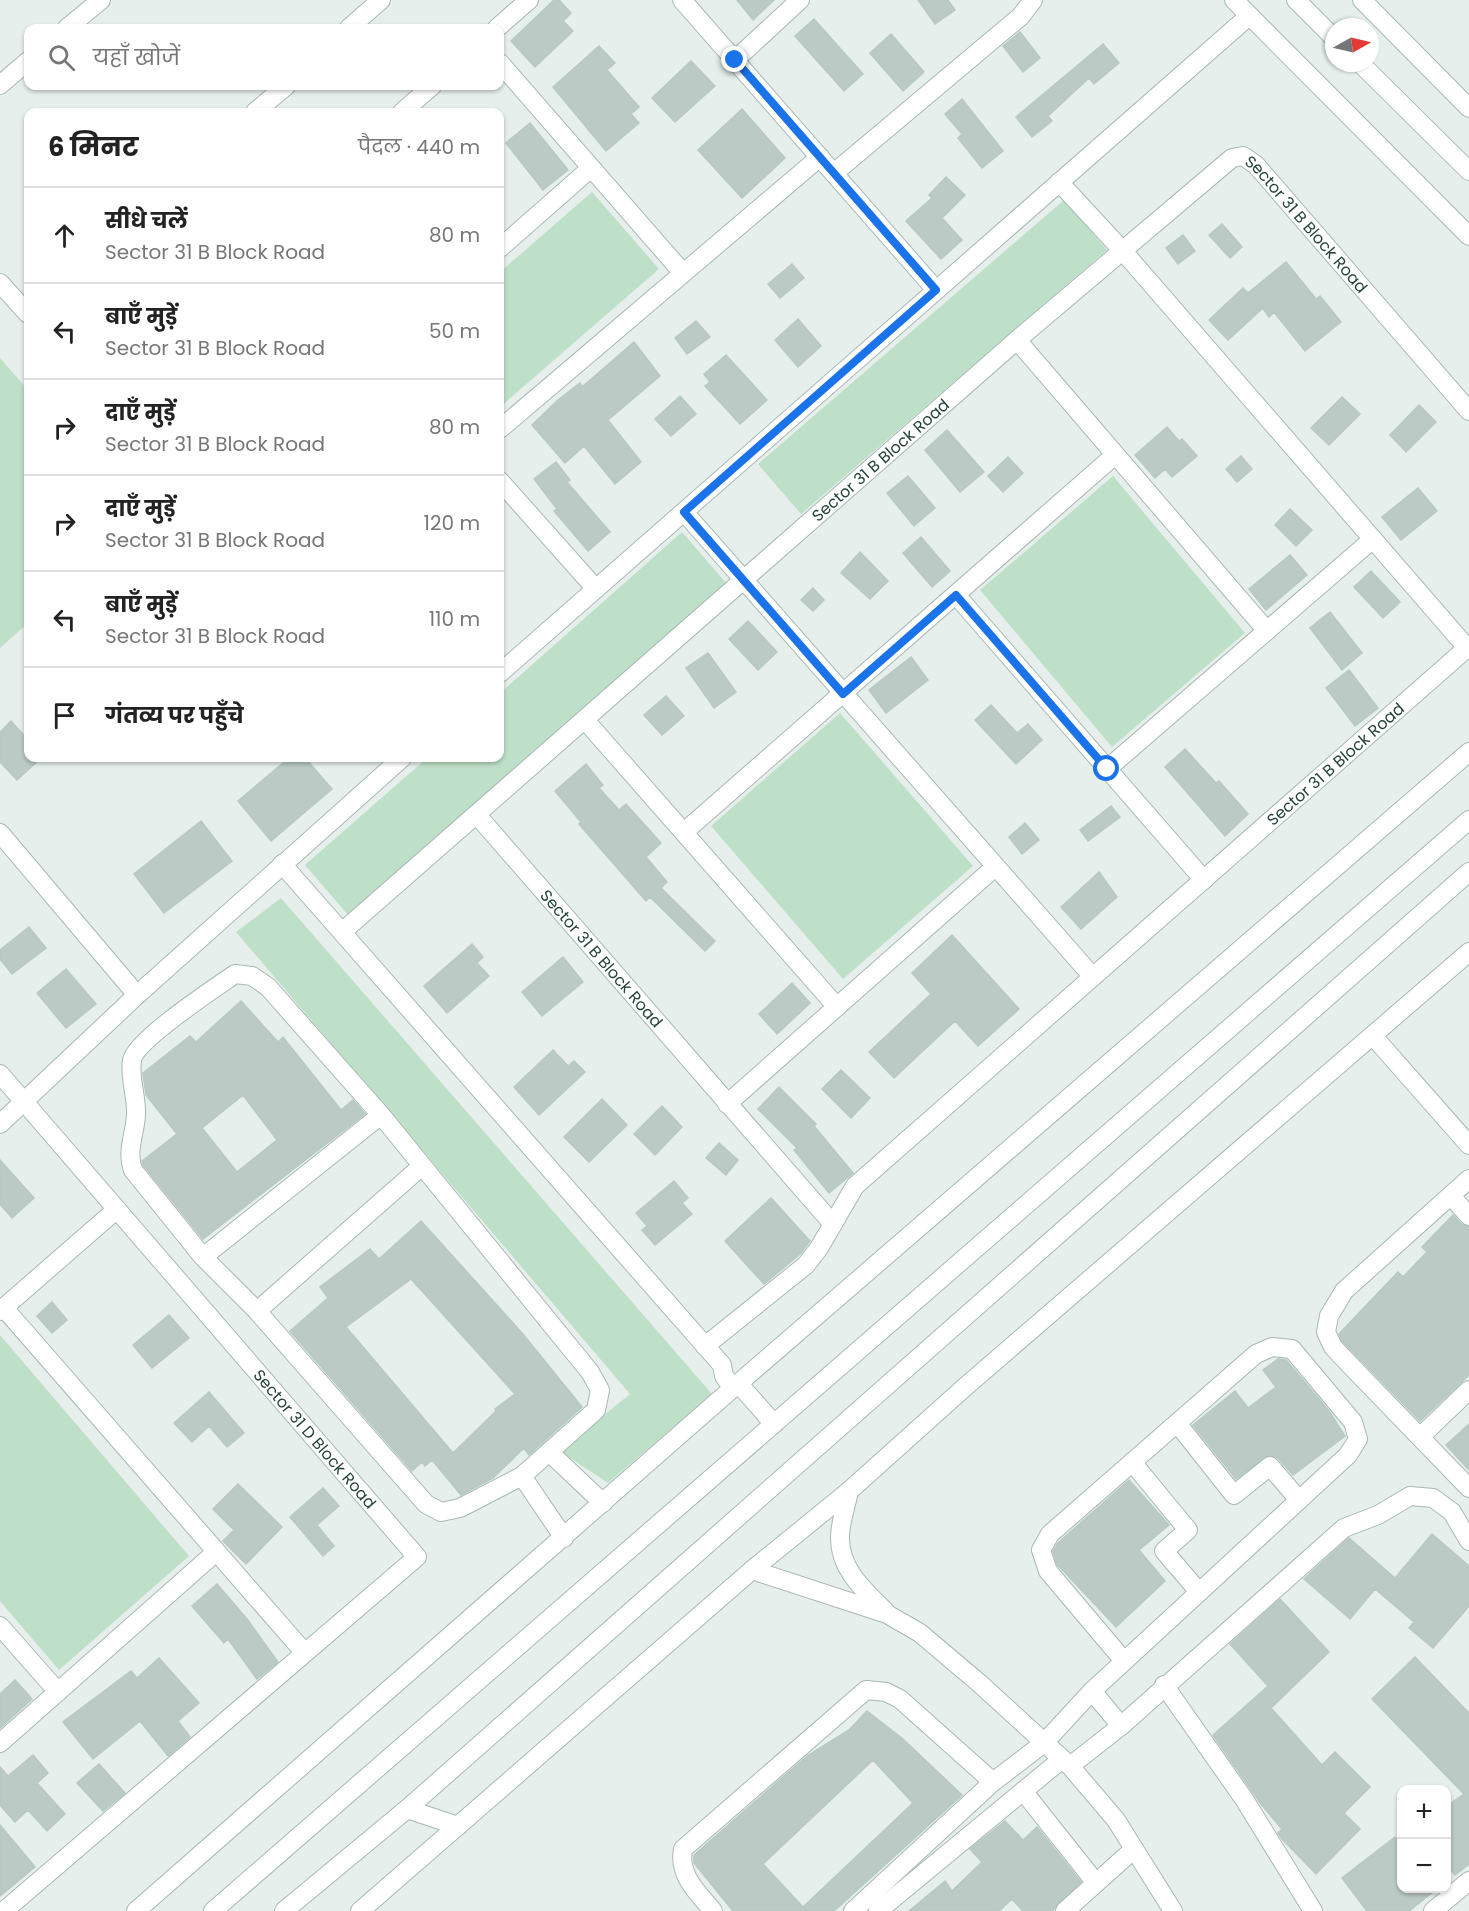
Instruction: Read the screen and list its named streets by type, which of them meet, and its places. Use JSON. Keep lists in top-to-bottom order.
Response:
{
  "streets": {
    "street": ["Sector 31 B Block Road", "Sector 31 D Block Road"]
  },
  "north": "right",
  "page": {
    "search": "यहाँ खोजें",
    "heading": ["6 मिनट", "पैदल · 440 m"],
    "list": [
      ["सीधे चलें", "Sector 31 B Block Road", "80 m"],
      ["बाएँ मुड़ें", "Sector 31 B Block Road", "50 m"],
      ["दाएँ मुड़ें", "Sector 31 B Block Road", "80 m"],
      ["दाएँ मुड़ें", "Sector 31 B Block Road", "120 m"],
      ["बाएँ मुड़ें", "Sector 31 B Block Road", "110 m"],
      "गंतव्य पर पहुँचे"
    ],
    "map_buttons": ["+", "−"]
  }
}
